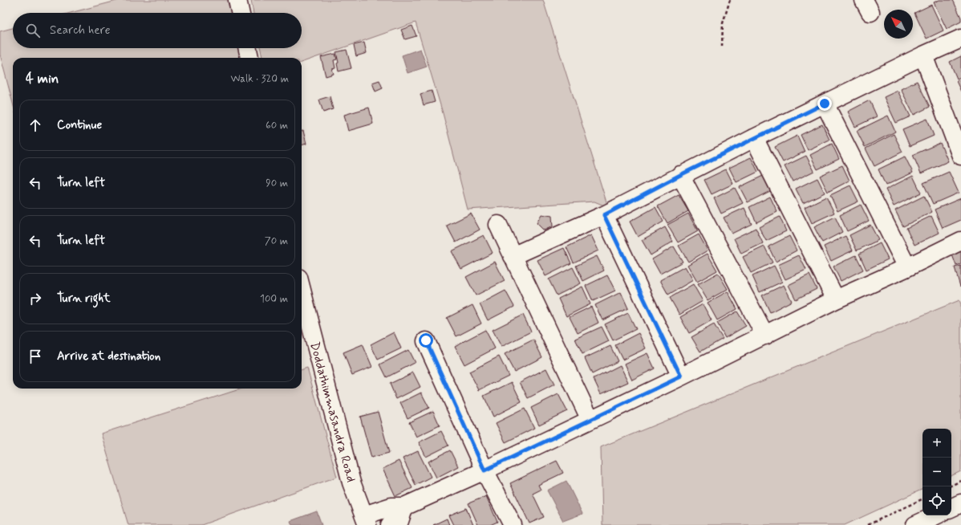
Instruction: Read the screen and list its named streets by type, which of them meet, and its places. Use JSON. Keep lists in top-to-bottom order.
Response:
{
  "streets": {
    "street": ["Doddathimmasandra Road"]
  },
  "north": "top left",
  "page": {
    "search": "Search here",
    "heading": ["4 min", "Walk · 320 m"],
    "list": [
      ["Continue", "60 m"],
      ["Turn left", "90 m"],
      ["Turn left", "70 m"],
      ["Turn right", "100 m"],
      "Arrive at destination"
    ],
    "map_buttons": ["+", "−"]
  }
}
